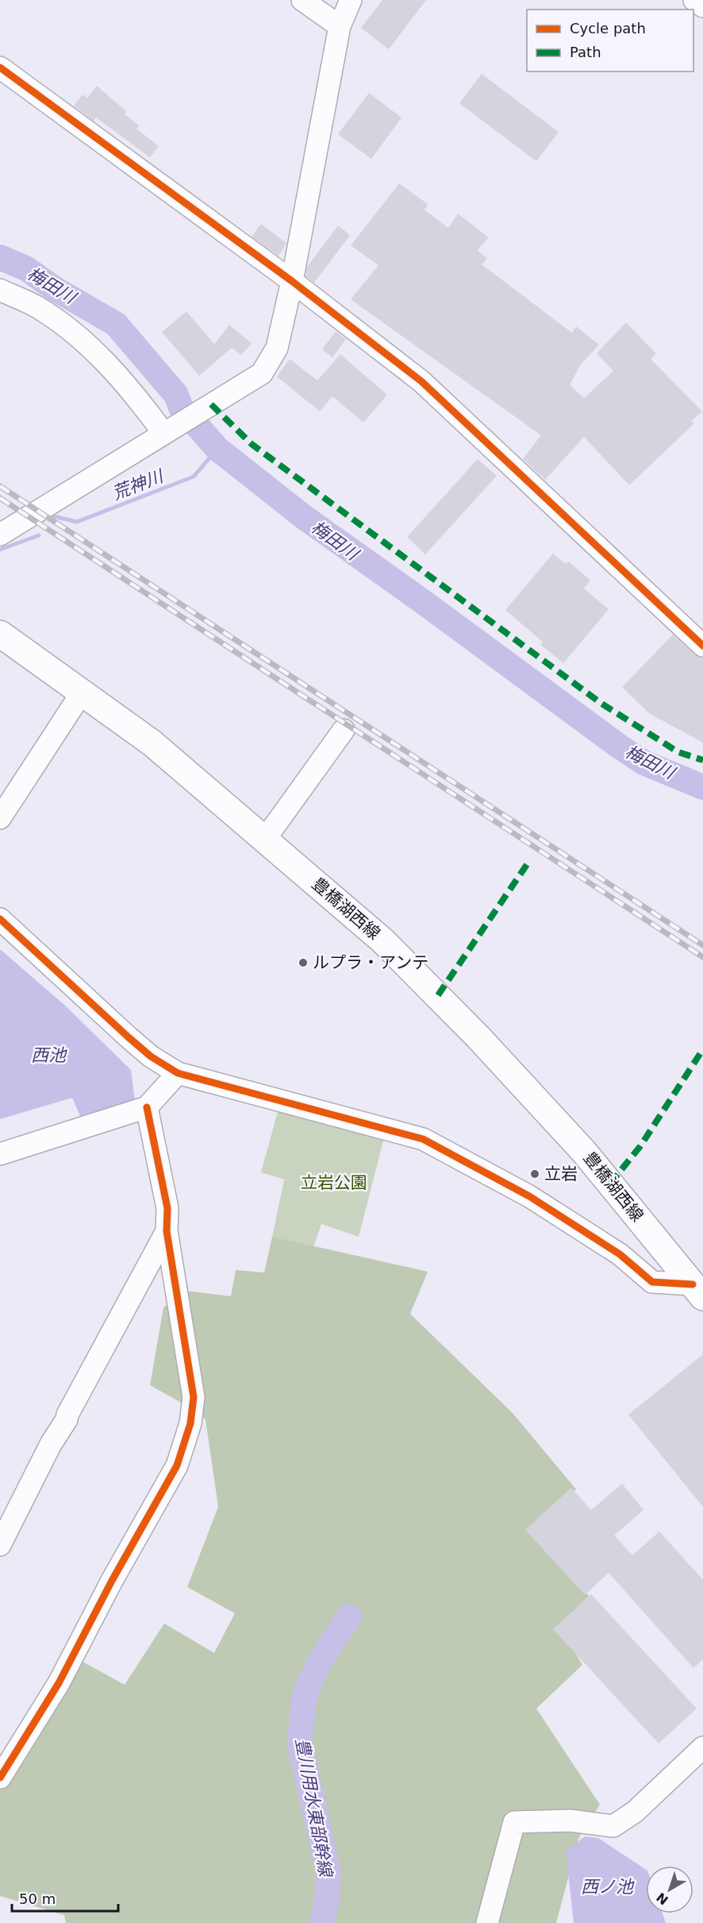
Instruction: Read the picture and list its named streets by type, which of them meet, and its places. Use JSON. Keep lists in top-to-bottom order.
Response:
{
  "streets": {
    "main road": ["豊橋湖西線"]
  },
  "water": [
    "梅田川",
    "荒神川",
    "西池",
    "豊川用水東部幹線",
    "西ノ池"
  ],
  "parks": ["立岩公園"],
  "places": ["ルプラ・アンテ", "立岩"],
  "legend": ["Cycle path", "Path"],
  "scale_bar": "50 m",
  "north": "bottom left"
}
